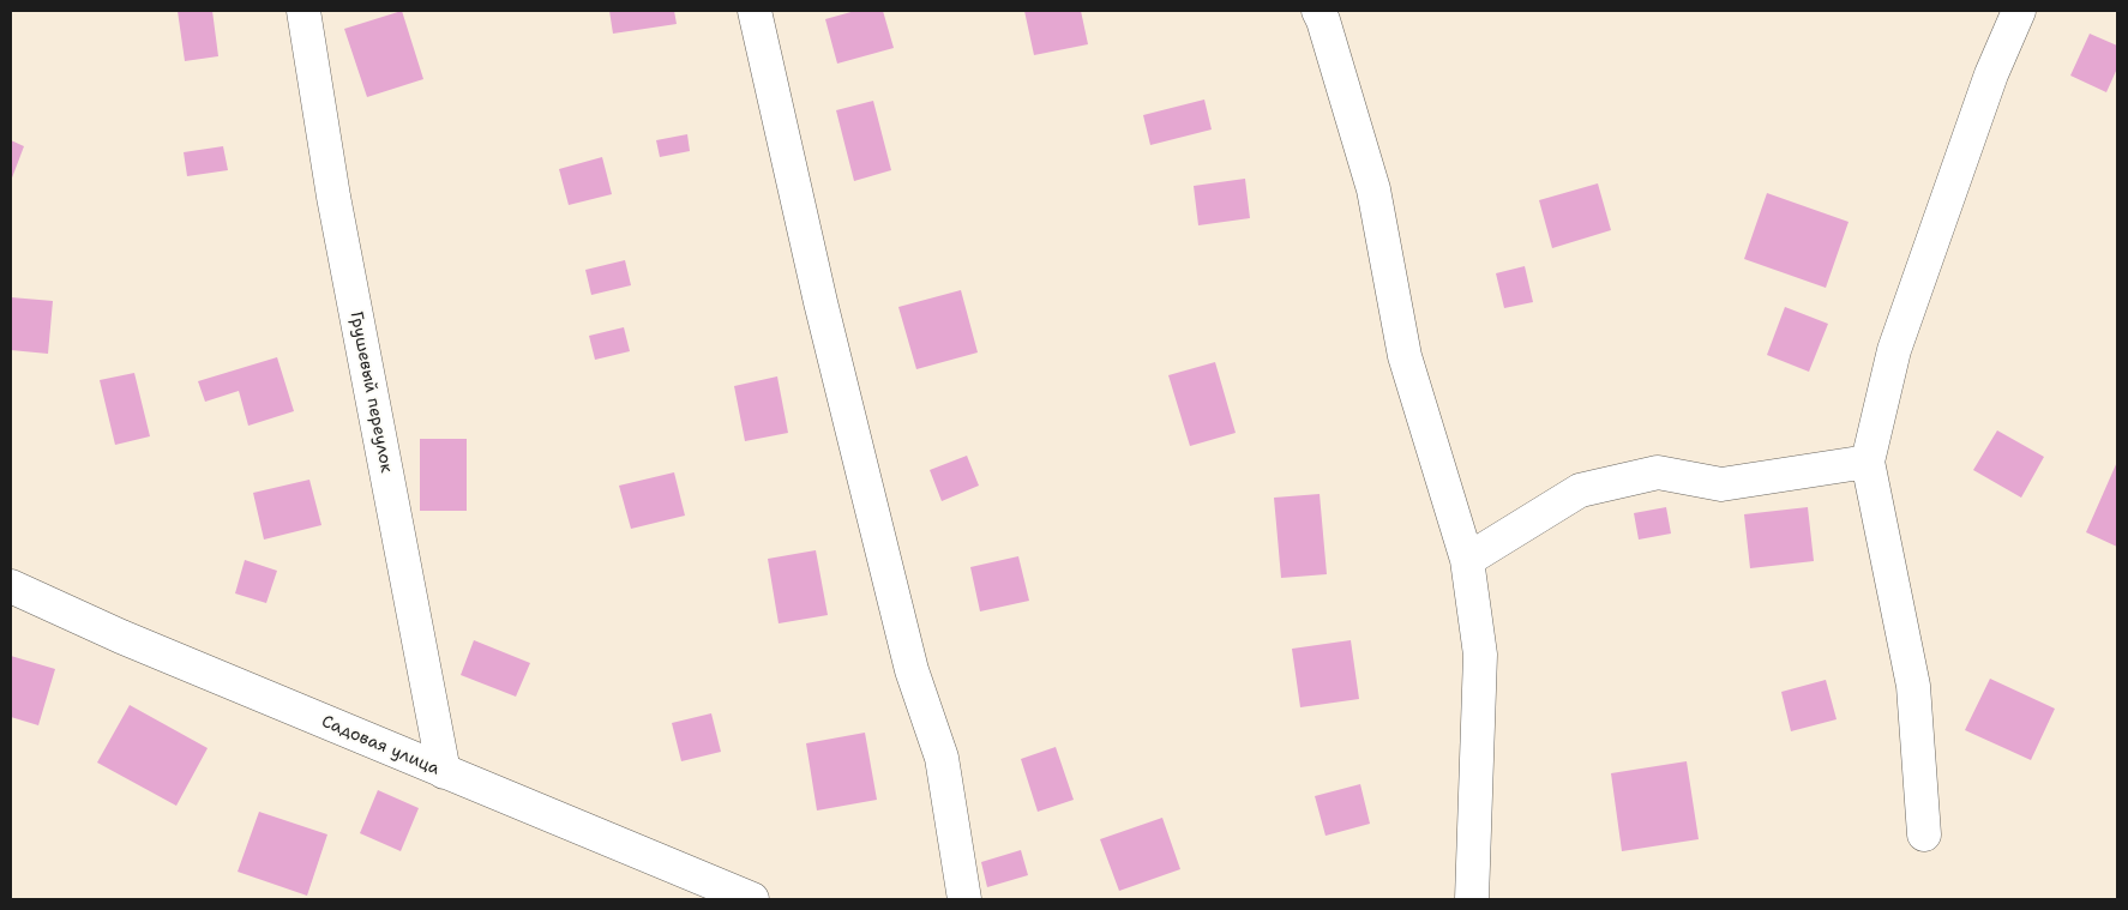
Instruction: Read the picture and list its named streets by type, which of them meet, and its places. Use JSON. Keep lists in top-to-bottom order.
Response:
{
  "streets": {
    "street": ["Грушевый переулок", "Садовая улица"]
  },
  "crossings": [
    ["Грушевый переулок", "Садовая улица"]
  ]
}
